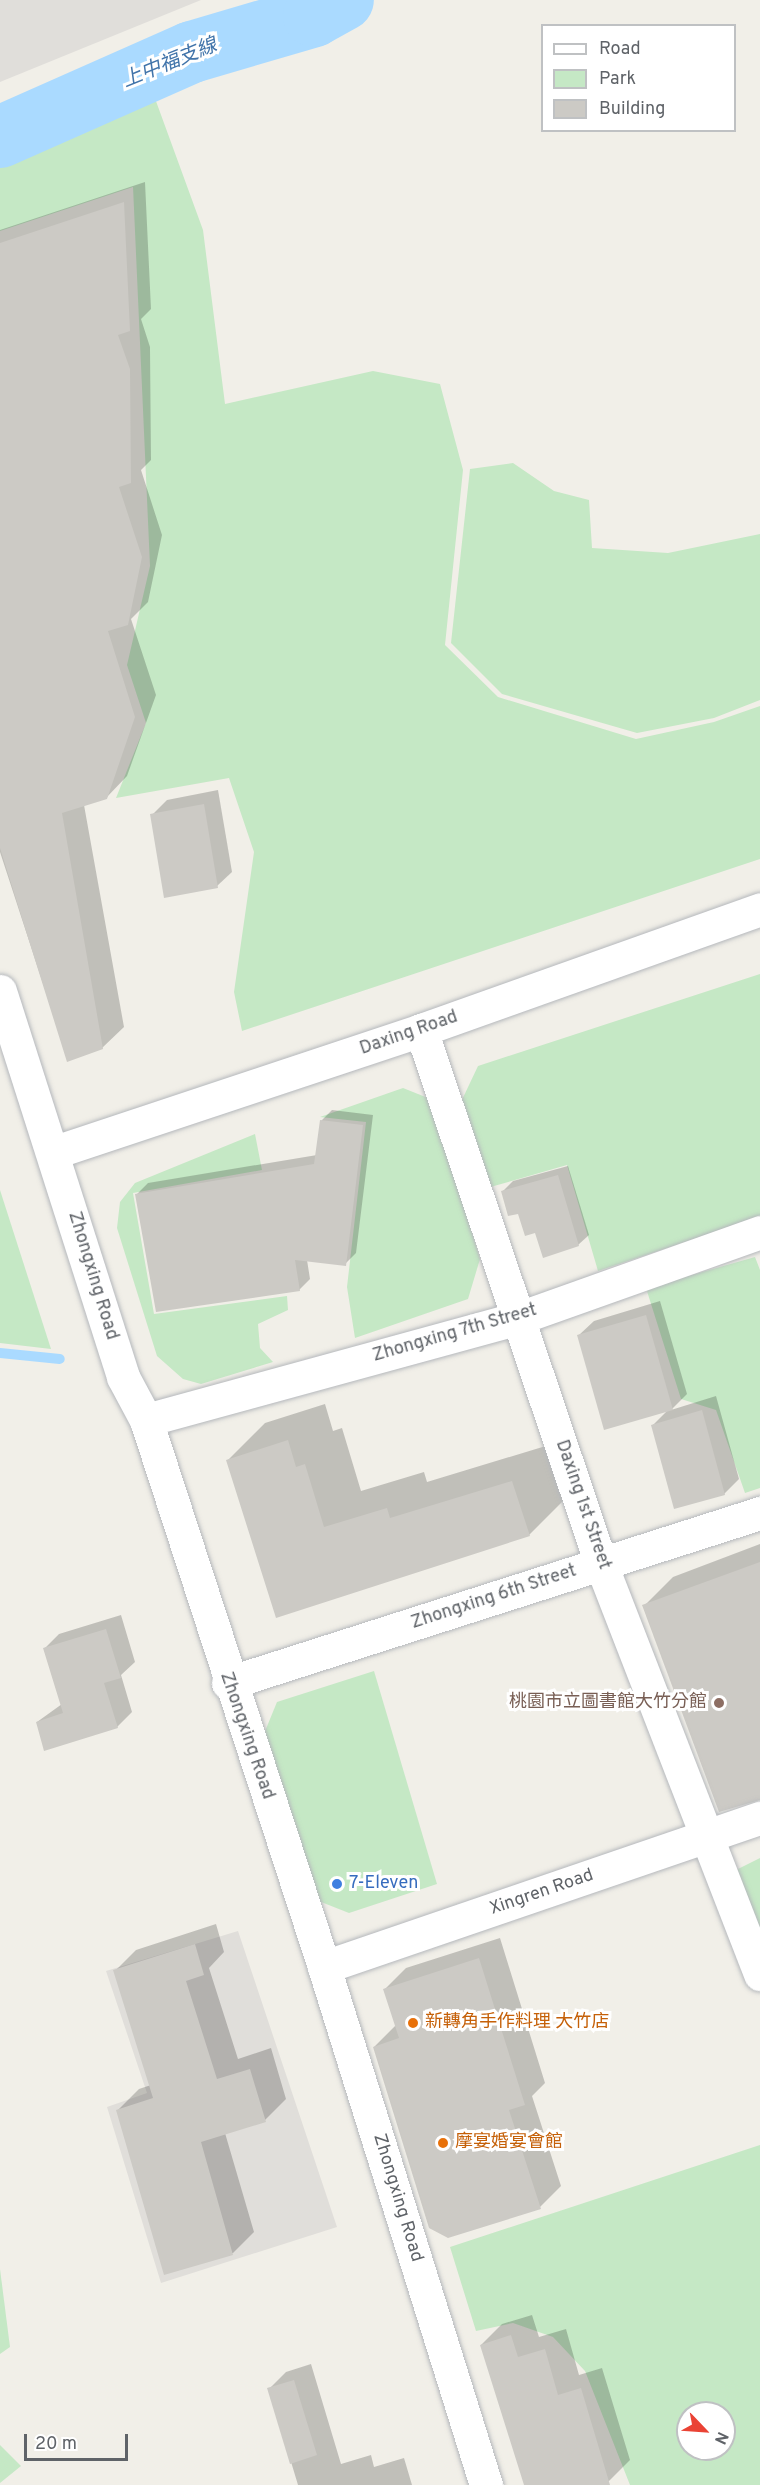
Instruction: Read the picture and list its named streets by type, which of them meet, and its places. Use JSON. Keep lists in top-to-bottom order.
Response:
{
  "streets": {
    "street": [
      "Daxing Road",
      "Zhongxing Road",
      "Zhongxing 7th Street",
      "Daxing 1st Street",
      "Zhongxing 6th Street",
      "Xingren Road"
    ]
  },
  "crossings": [
    ["Daxing Road", "Zhongxing Road"],
    ["Daxing Road", "Daxing 1st Street"],
    ["Zhongxing Road", "Zhongxing 7th Street"],
    ["Zhongxing Road", "Zhongxing 6th Street"],
    ["Zhongxing Road", "Xingren Road"],
    ["Zhongxing 7th Street", "Daxing 1st Street"],
    ["Daxing 1st Street", "Zhongxing 6th Street"],
    ["Daxing 1st Street", "Xingren Road"]
  ],
  "water": ["上中福支線"],
  "places": [
    "桃園市立圖書館大竹分館",
    "7-Eleven",
    "新轉角手作料理 大竹店",
    "摩宴婚宴會館"
  ],
  "legend": ["Road", "Park", "Building"],
  "scale_bar": "20 m",
  "north": "bottom right"
}
